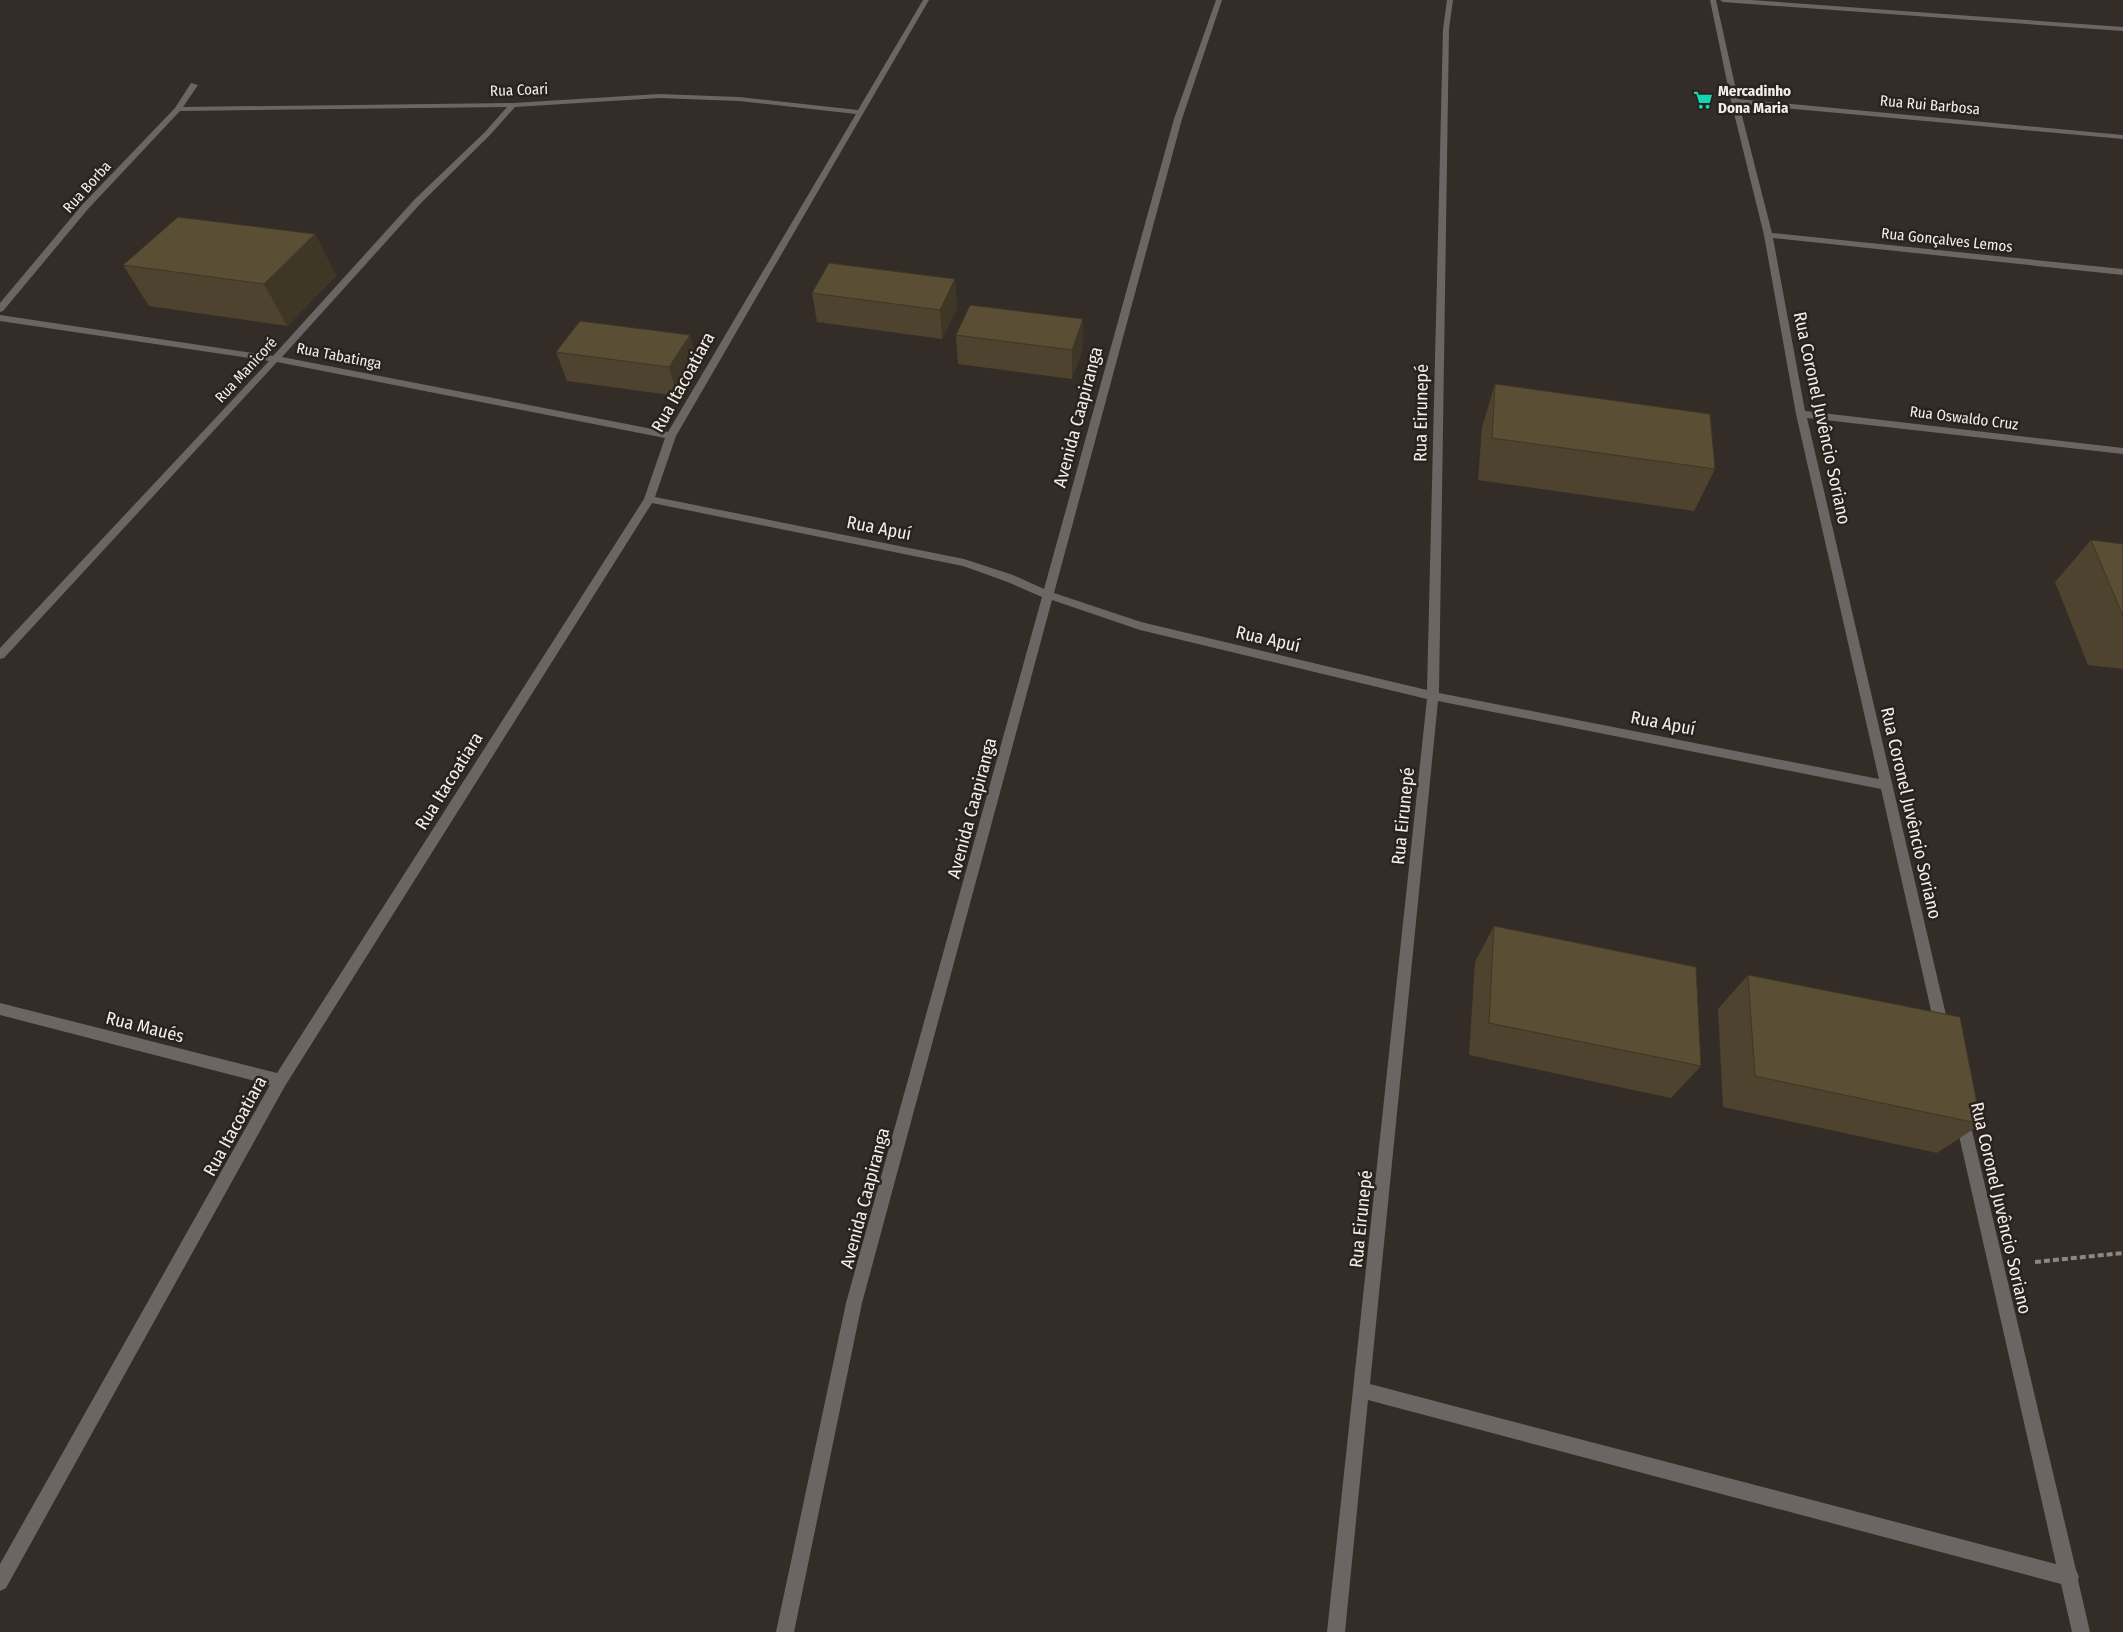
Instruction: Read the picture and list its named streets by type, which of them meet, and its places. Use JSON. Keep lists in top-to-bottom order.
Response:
{
  "streets": {
    "street": [
      "Rua Coari",
      "Rua Rui Barbosa",
      "Rua Borba",
      "Rua Gonçalves Lemos",
      "Rua Tabatinga",
      "Rua Manicoré",
      "Rua Itacoatiara",
      "Rua Eirunepé",
      "Avenida Caapiranga",
      "Rua Coronel Juvêncio Soriano",
      "Rua Oswaldo Cruz",
      "Rua Apuí",
      "Rua Maués"
    ]
  },
  "crossings": [
    ["Rua Coari", "Rua Borba"],
    ["Rua Coari", "Rua Manicoré"],
    ["Rua Coari", "Rua Itacoatiara"],
    ["Rua Rui Barbosa", "Rua Coronel Juvêncio Soriano"],
    ["Rua Gonçalves Lemos", "Rua Coronel Juvêncio Soriano"],
    ["Rua Tabatinga", "Rua Manicoré"],
    ["Rua Tabatinga", "Rua Itacoatiara"],
    ["Rua Itacoatiara", "Rua Apuí"],
    ["Rua Itacoatiara", "Rua Maués"],
    ["Rua Eirunepé", "Rua Apuí"],
    ["Avenida Caapiranga", "Rua Apuí"],
    ["Rua Coronel Juvêncio Soriano", "Rua Oswaldo Cruz"],
    ["Rua Coronel Juvêncio Soriano", "Rua Apuí"]
  ],
  "places": {
    "supermarket": ["Mercadinho Dona Maria"]
  }
}
